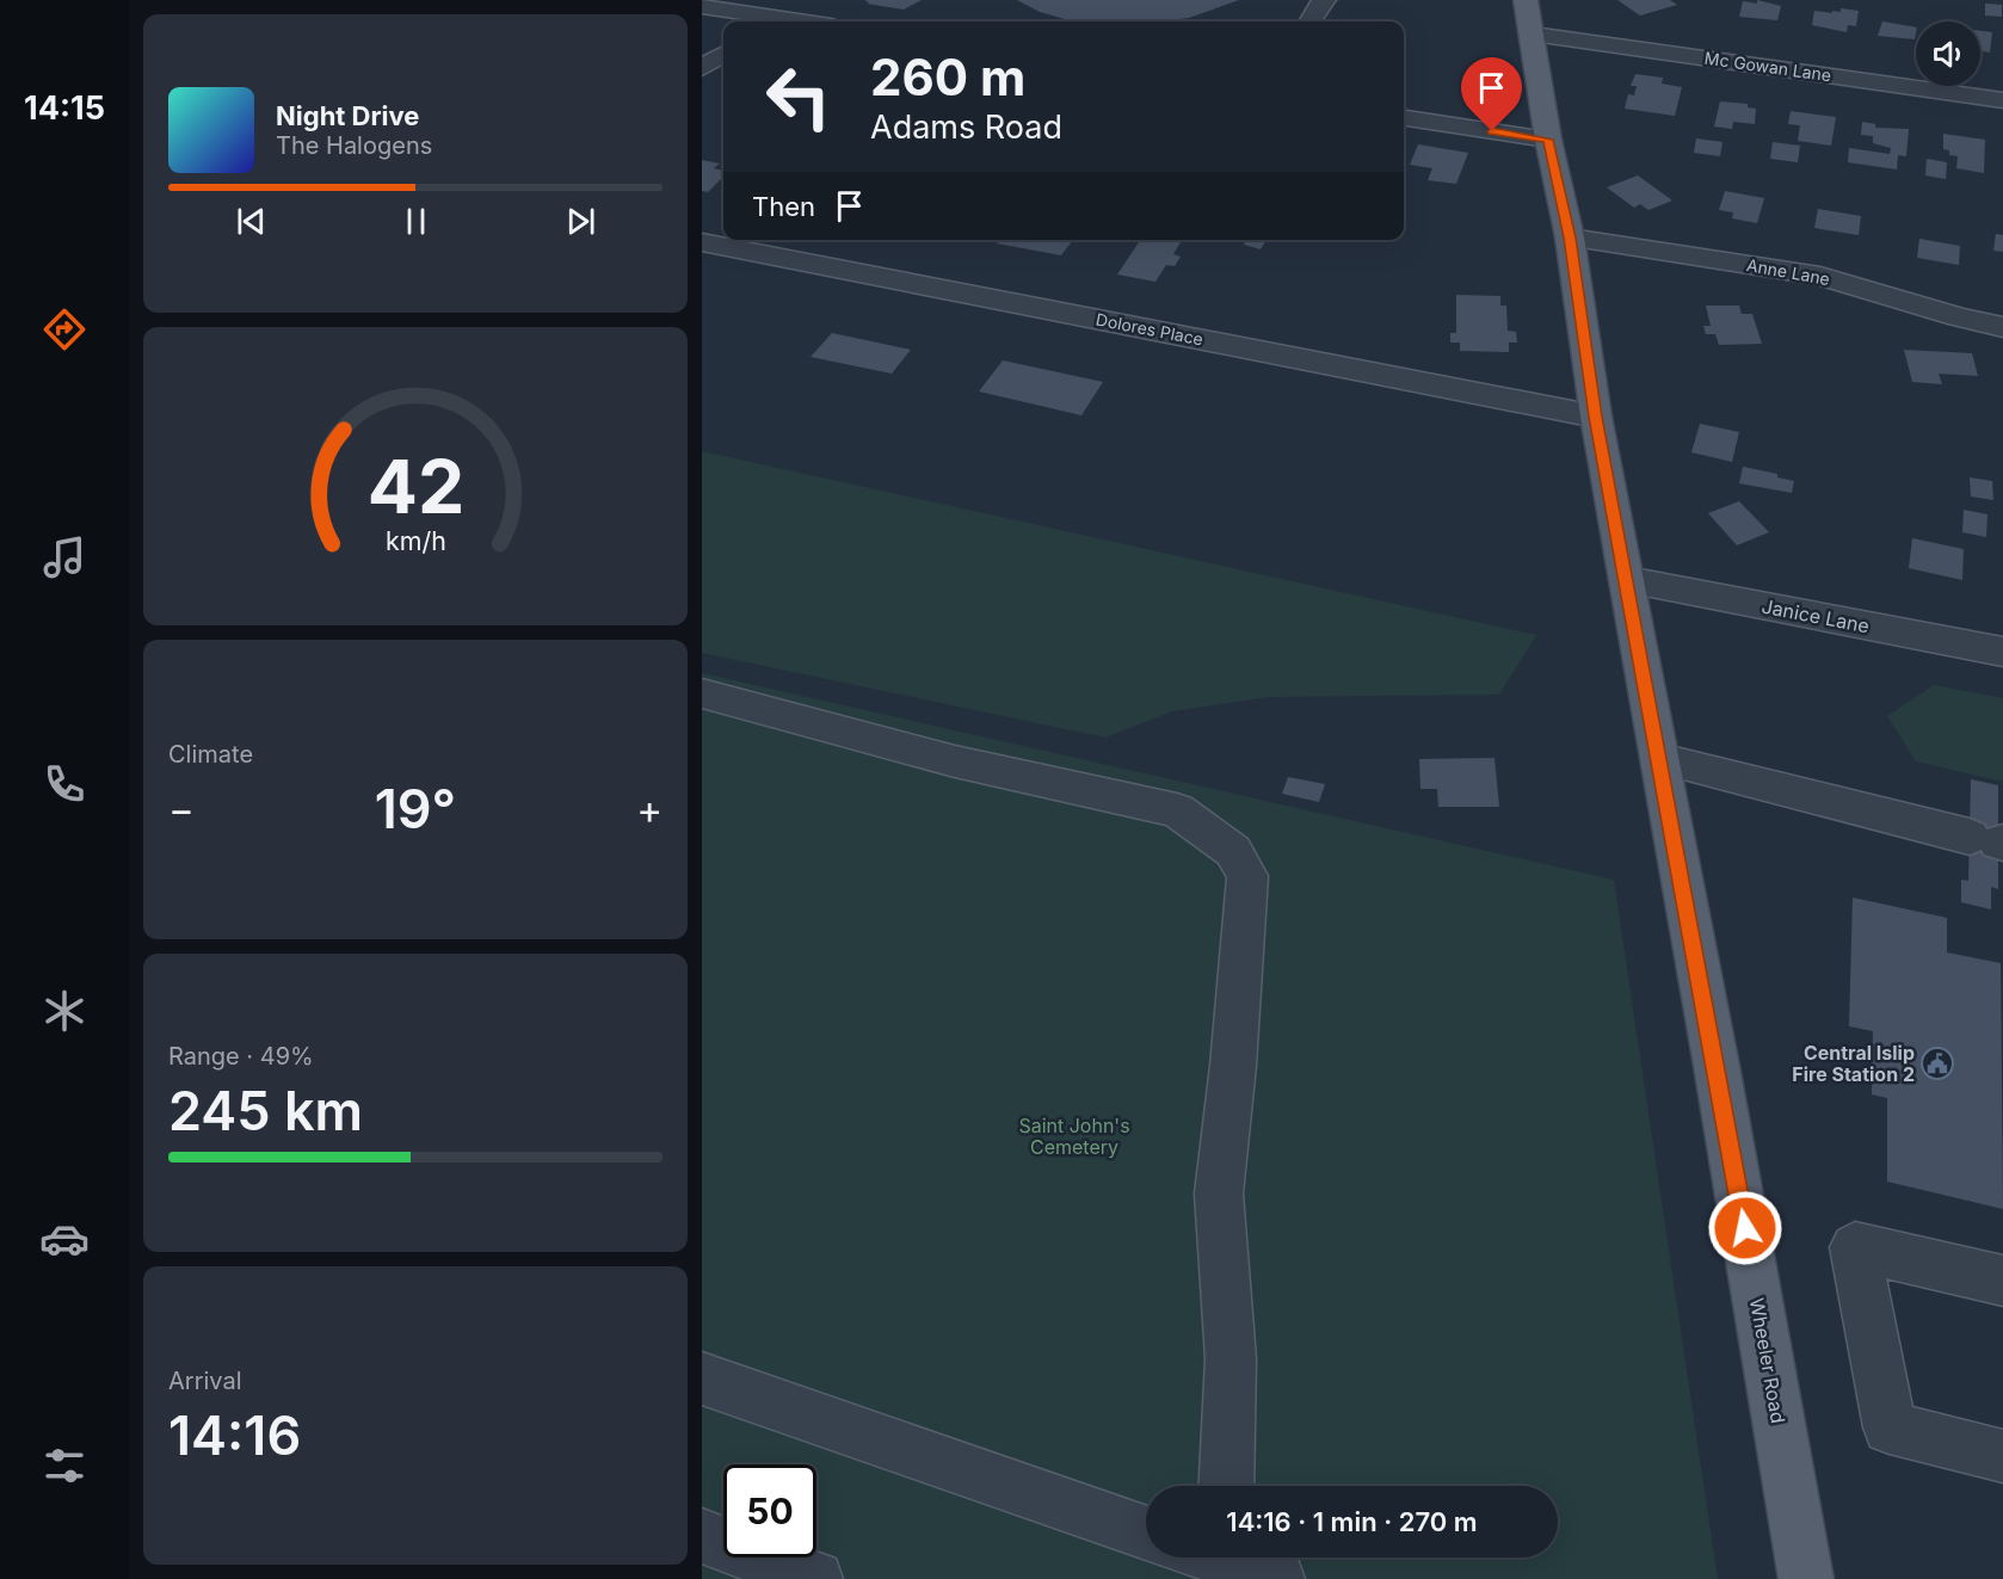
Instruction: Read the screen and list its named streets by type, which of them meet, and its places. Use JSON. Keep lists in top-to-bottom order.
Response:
{
  "streets": {
    "main road": ["Wheeler Road"],
    "street": [
      "Mc Gowan Lane",
      "Anne Lane",
      "Dolores Place",
      "Janice Lane"
    ]
  },
  "crossings": [
    ["Mc Gowan Lane", "Wheeler Road"],
    ["Anne Lane", "Wheeler Road"],
    ["Dolores Place", "Wheeler Road"],
    ["Janice Lane", "Wheeler Road"]
  ],
  "parks": ["Saint John's Cemetery"],
  "places": {
    "public building": ["Central Islip Fire Station 2"]
  },
  "page": {
    "tabs": "14:15",
    "turn": ["260 m", "Adams Road"],
    "song": ["Night Drive", "The Halogens"],
    "then": "Then",
    "tile": [
      "Climate",
      ["Range · 49%", "245 km"],
      ["Arrival", "14:16"]
    ],
    "heat": ["−", "19°", "+"],
    "limit": "50",
    "trip": "14:16 · 1 min · 270 m",
    "gauge": ["42", "km/h"]
  }
}
